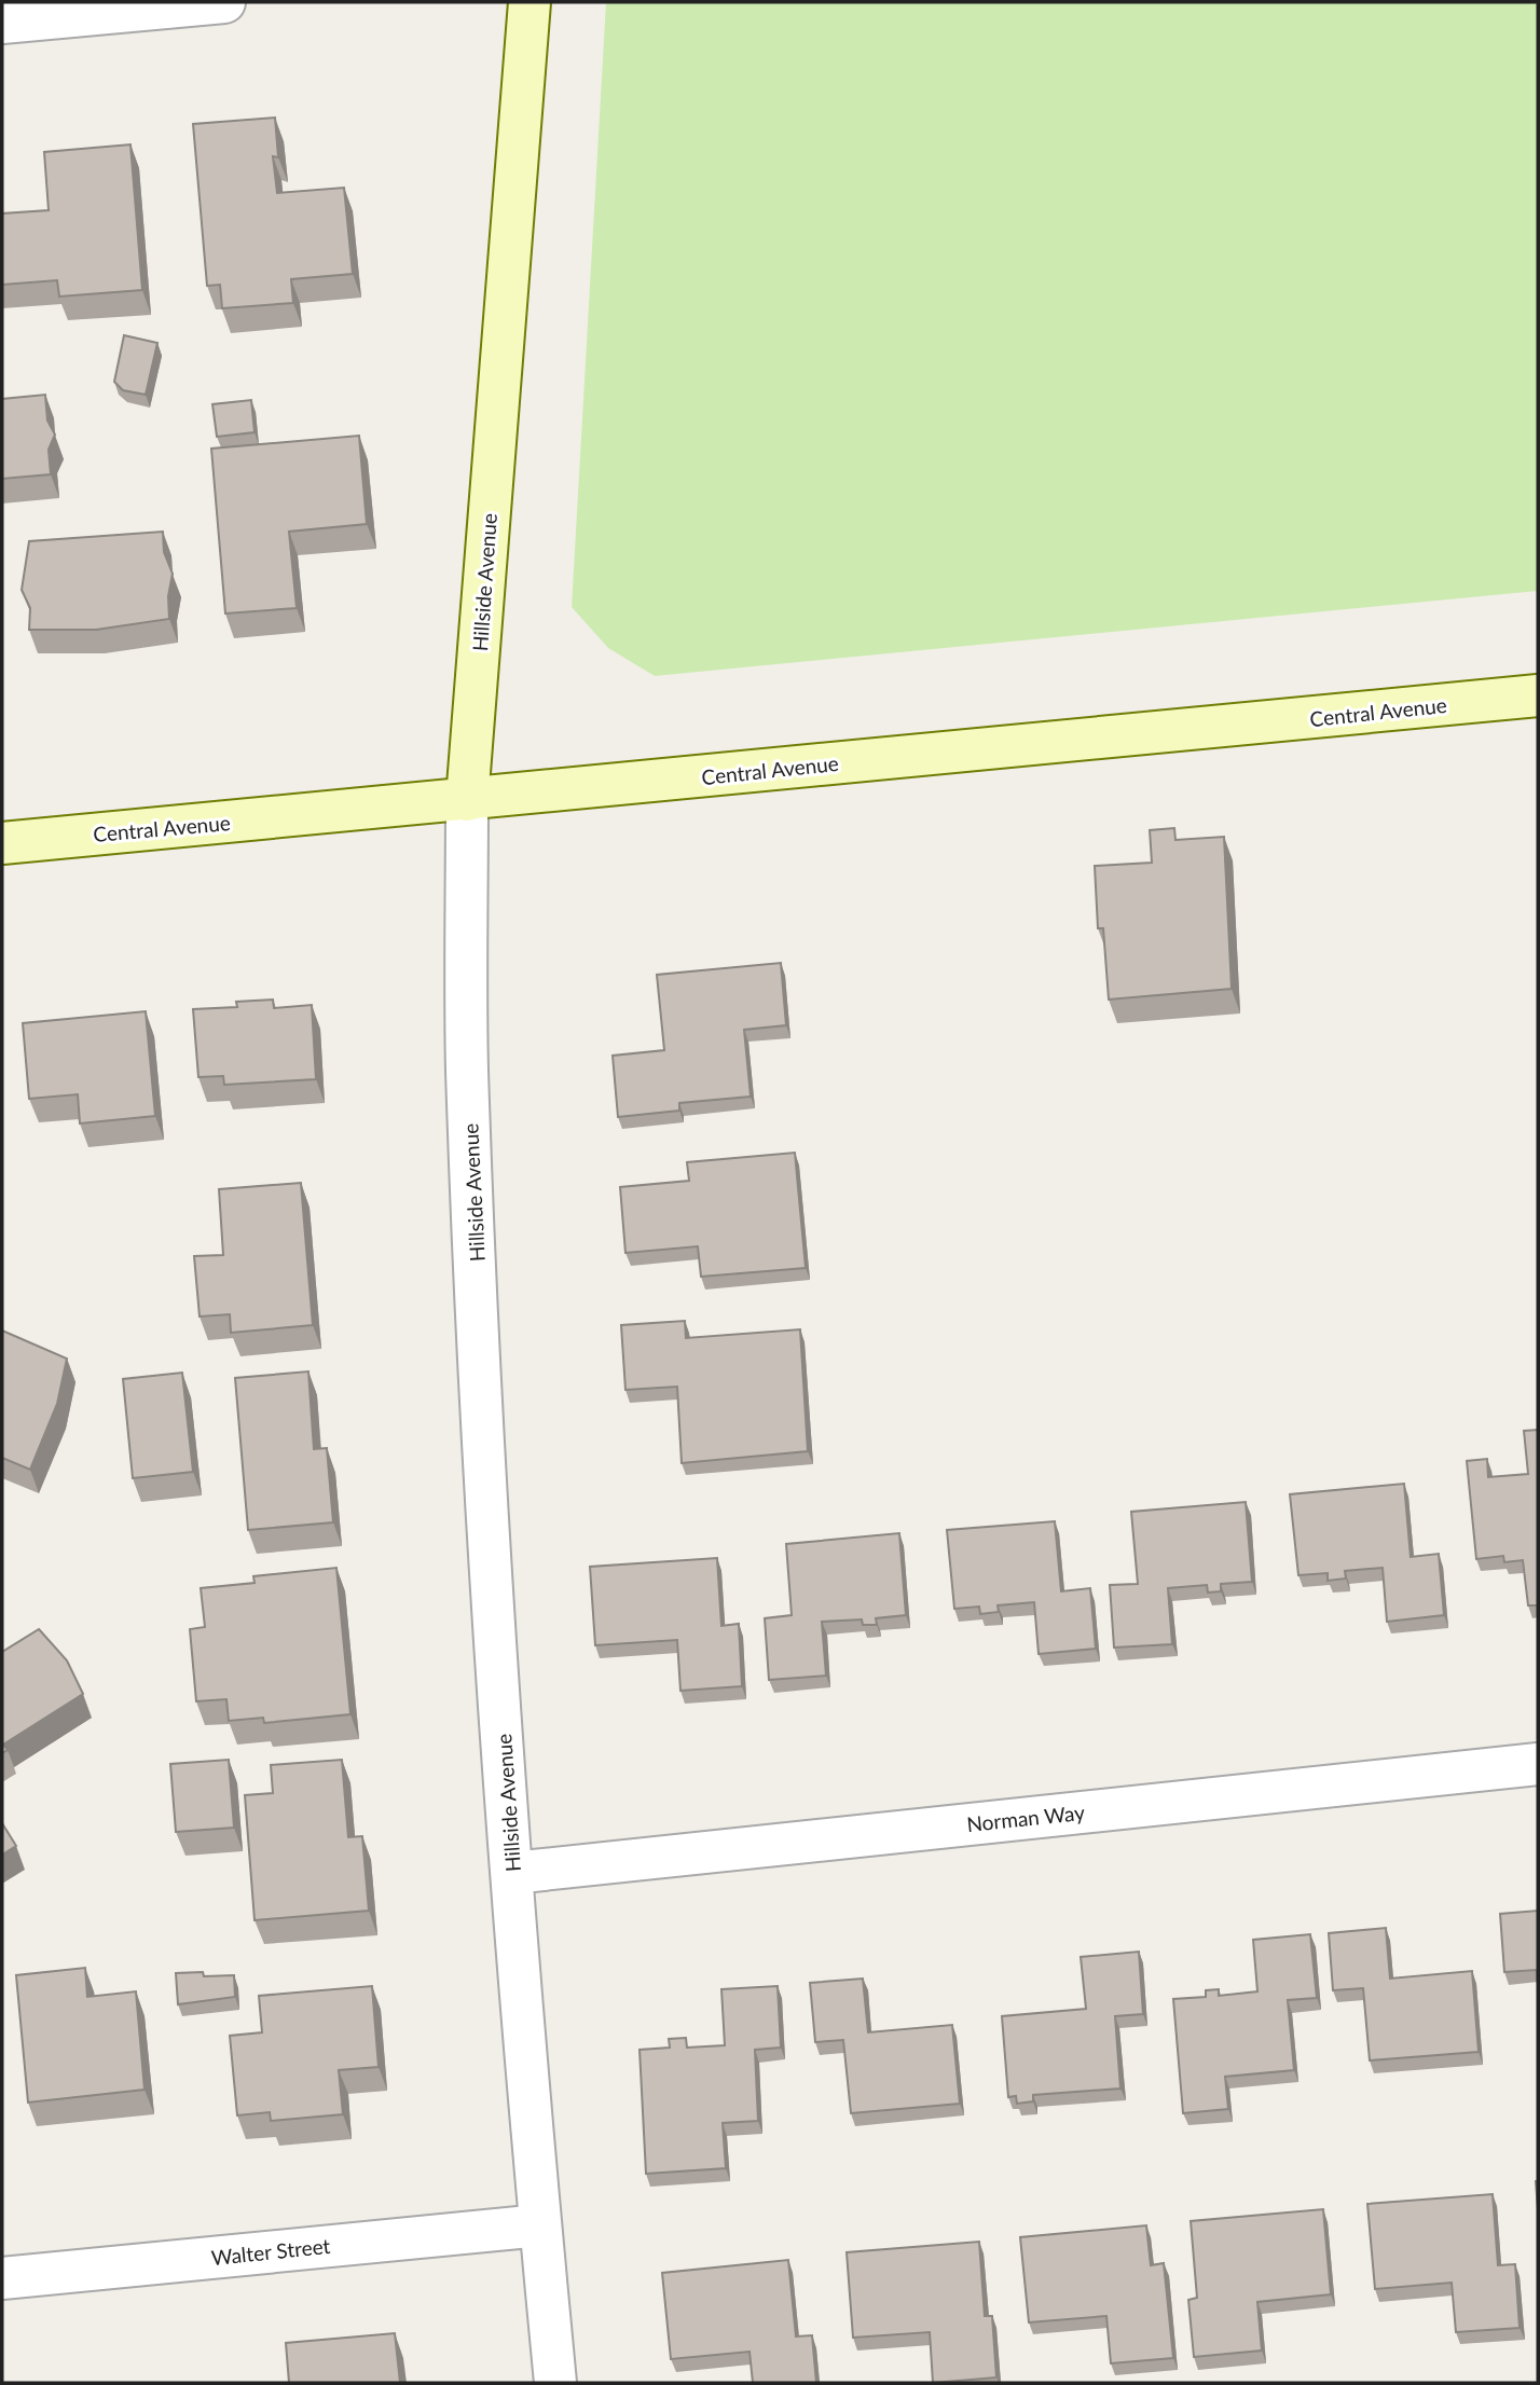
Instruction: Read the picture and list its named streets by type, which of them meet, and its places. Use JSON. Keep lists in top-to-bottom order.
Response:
{
  "streets": {
    "main road": ["Hillside Avenue", "Central Avenue"],
    "street": ["Norman Way", "Walter Street"]
  },
  "crossings": [
    ["Hillside Avenue", "Central Avenue"],
    ["Hillside Avenue", "Norman Way"],
    ["Hillside Avenue", "Walter Street"]
  ]
}
